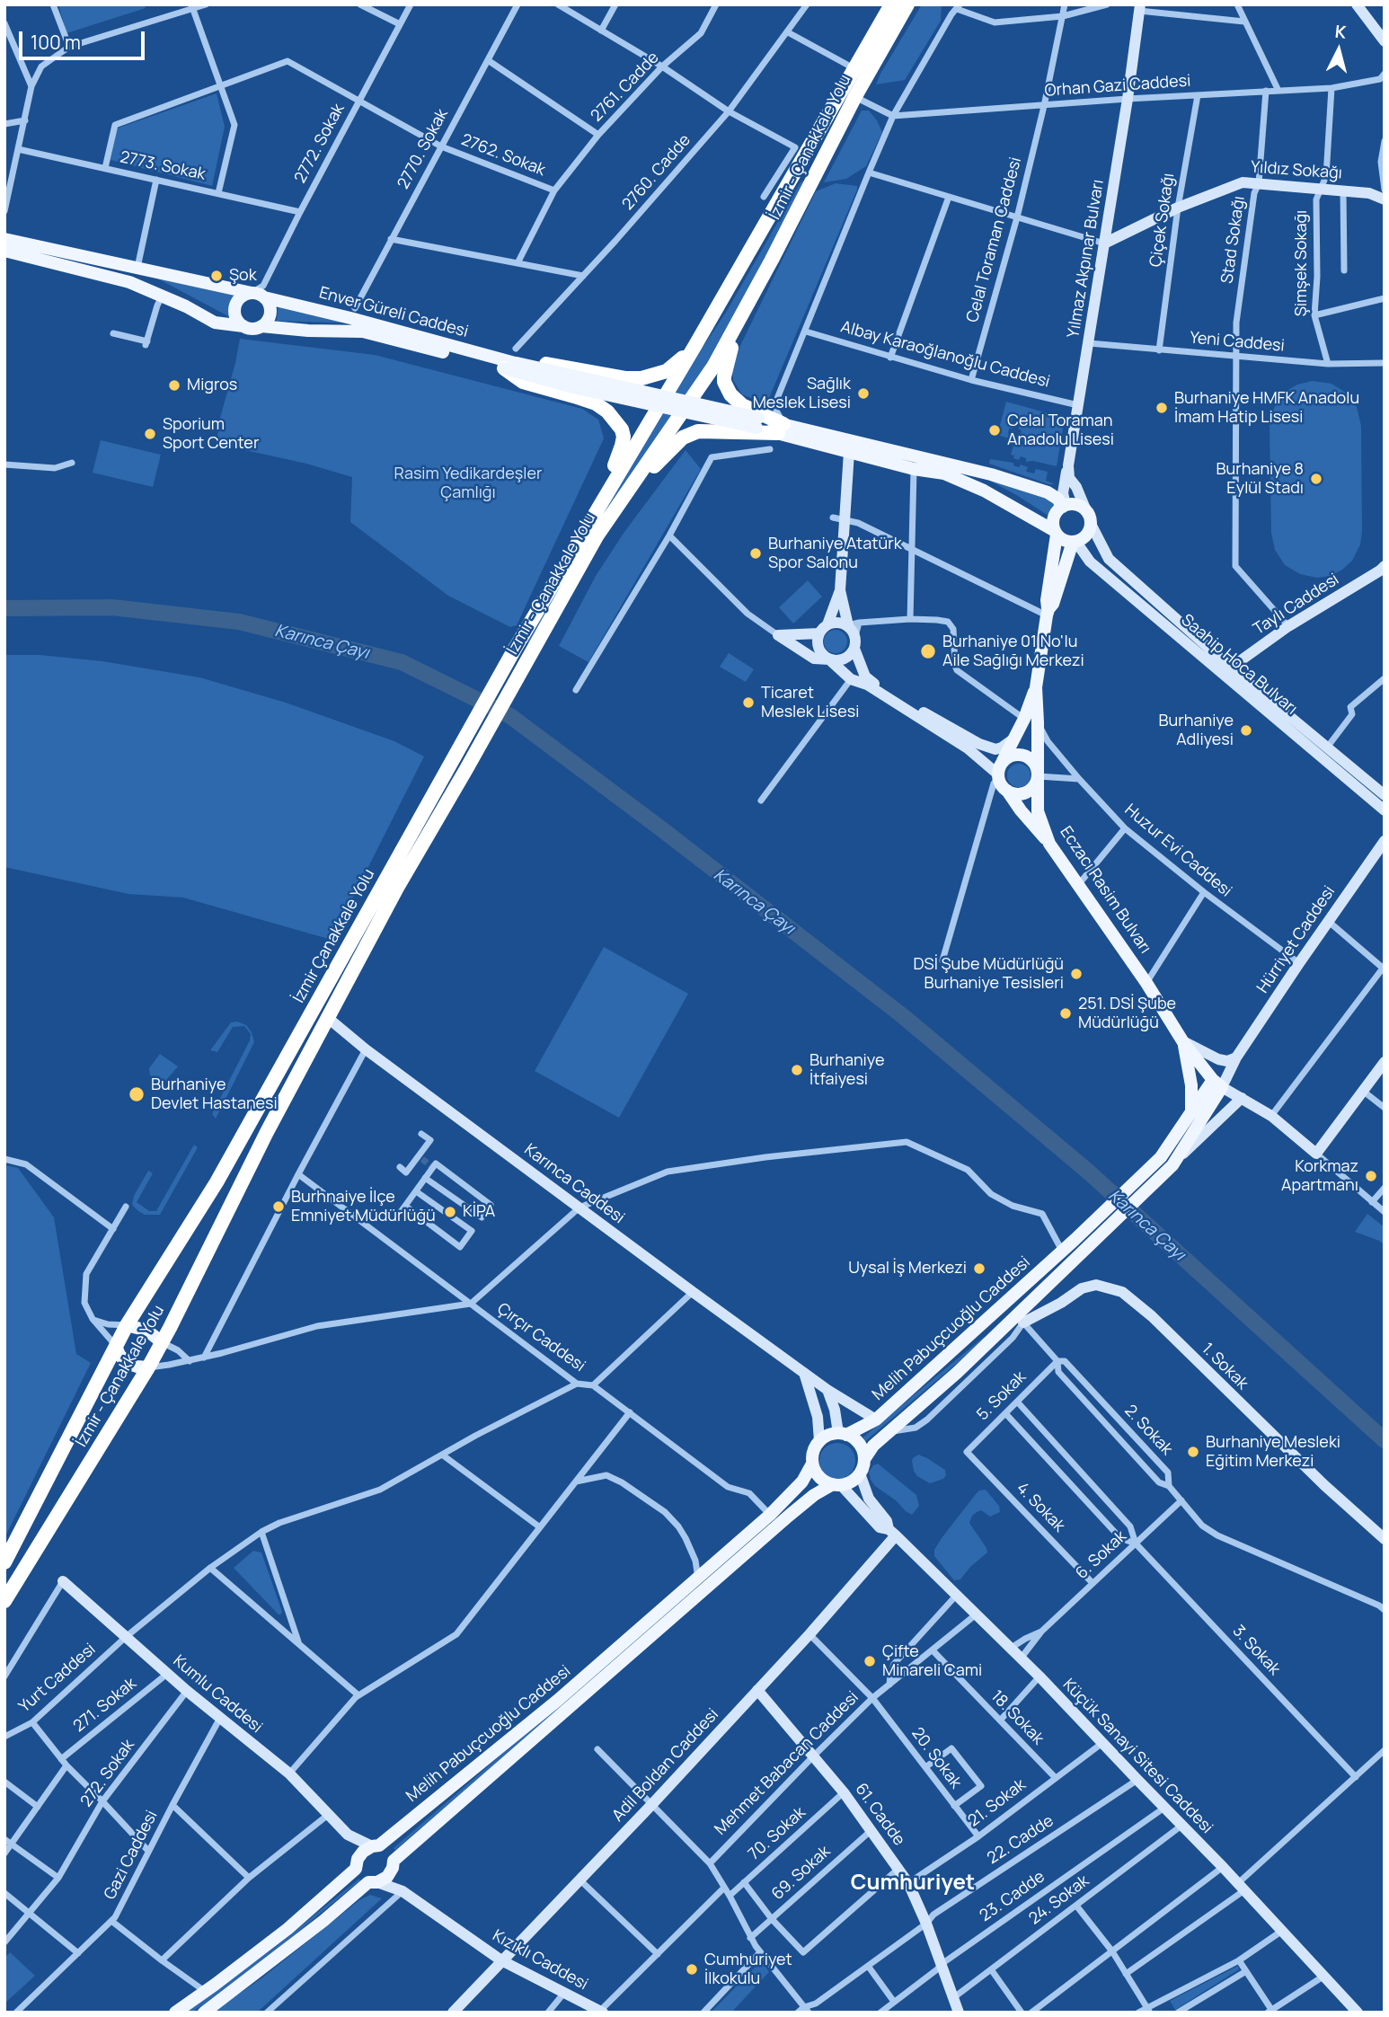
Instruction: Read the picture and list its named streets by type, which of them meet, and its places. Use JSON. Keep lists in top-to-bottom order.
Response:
{
  "streets": {
    "highway": ["İzmir - Çanakkale Yolu", "İzmir Çanakkale Yolu"],
    "main road": ["Enver Güreli Caddesi", "Eczacı Rasim Bulvarı", "Melih Pabuçcuoğlu Caddesi"],
    "street": [
      "Orhan Gazi Caddesi",
      "2761. Cadde",
      "2772. Sokak",
      "2770. Sokak",
      "2762. Sokak",
      "2773. Sokak",
      "Yıldız Sokağı",
      "2760. Cadde",
      "Çiçek Sokağı",
      "Celal Toraman Caddesi",
      "Stad Sokağı",
      "Yılmaz Akpınar Bulvarı",
      "Şimşek Sokağı",
      "Yeni Caddesi",
      "Albay Karaoğlanoğlu Caddesi",
      "Taylı Caddesi",
      "Saahip Hoca Bulvarı",
      "Huzur Evi Caddesi",
      "Hürriyet Caddesi",
      "Karınca Caddesi",
      "Çırçır Caddesi",
      "1. Sokak",
      "5. Sokak",
      "2. Sokak",
      "4. Sokak",
      "6. Sokak",
      "3. Sokak",
      "Yurt Caddesi",
      "Kumlu Caddesi",
      "271. Sokak",
      "18. Sokak",
      "Küçük Sanayi Sitesi Caddesi",
      "20. Sokak",
      "Mehmet Babacan Caddesi",
      "Adil Boldan Caddesi",
      "272. Sokak",
      "21. Sokak",
      "61. Cadde",
      "70. Sokak",
      "22. Cadde",
      "Gazi Caddesi",
      "69. Sokak",
      "23. Cadde",
      "24. Sokak",
      "Kızıklı Caddesi"
    ]
  },
  "crossings": [
    ["Orhan Gazi Caddesi", "Çiçek Sokağı"],
    ["Orhan Gazi Caddesi", "Celal Toraman Caddesi"],
    ["Orhan Gazi Caddesi", "Stad Sokağı"],
    ["Orhan Gazi Caddesi", "Yılmaz Akpınar Bulvarı"],
    ["Orhan Gazi Caddesi", "Şimşek Sokağı"],
    ["2761. Cadde", "2762. Sokak"],
    ["2772. Sokak", "2762. Sokak"],
    ["2772. Sokak", "2773. Sokak"],
    ["2772. Sokak", "Enver Güreli Caddesi"],
    ["İzmir - Çanakkale Yolu", "İzmir Çanakkale Yolu"],
    ["İzmir - Çanakkale Yolu", "Karınca Caddesi"],
    ["2770. Sokak", "2762. Sokak"],
    ["2762. Sokak", "2773. Sokak"],
    ["Yıldız Sokağı", "Çiçek Sokağı"],
    ["Yıldız Sokağı", "Stad Sokağı"],
    ["Yıldız Sokağı", "Yılmaz Akpınar Bulvarı"],
    ["Yıldız Sokağı", "Şimşek Sokağı"],
    ["2760. Cadde", "Enver Güreli Caddesi"],
    ["Çiçek Sokağı", "Yeni Caddesi"],
    ["Celal Toraman Caddesi", "Albay Karaoğlanoğlu Caddesi"],
    ["Stad Sokağı", "Yeni Caddesi"],
    ["Stad Sokağı", "Taylı Caddesi"],
    ["Yılmaz Akpınar Bulvarı", "Yeni Caddesi"],
    ["Yılmaz Akpınar Bulvarı", "Albay Karaoğlanoğlu Caddesi"],
    ["Yılmaz Akpınar Bulvarı", "Saahip Hoca Bulvarı"],
    ["Yılmaz Akpınar Bulvarı", "Eczacı Rasim Bulvarı"],
    ["Şimşek Sokağı", "Yeni Caddesi"],
    ["Taylı Caddesi", "Saahip Hoca Bulvarı"],
    ["Saahip Hoca Bulvarı", "Eczacı Rasim Bulvarı"],
    ["Huzur Evi Caddesi", "Eczacı Rasim Bulvarı"],
    ["Huzur Evi Caddesi", "Hürriyet Caddesi"],
    ["Eczacı Rasim Bulvarı", "Hürriyet Caddesi"],
    ["Karınca Caddesi", "Melih Pabuçcuoğlu Caddesi"],
    ["Melih Pabuçcuoğlu Caddesi", "Çırçır Caddesi"],
    ["Melih Pabuçcuoğlu Caddesi", "1. Sokak"],
    ["Melih Pabuçcuoğlu Caddesi", "2. Sokak"],
    ["Melih Pabuçcuoğlu Caddesi", "Küçük Sanayi Sitesi Caddesi"],
    ["Çırçır Caddesi", "Yurt Caddesi"],
    ["1. Sokak", "2. Sokak"],
    ["5. Sokak", "2. Sokak"],
    ["5. Sokak", "4. Sokak"],
    ["5. Sokak", "3. Sokak"],
    ["4. Sokak", "6. Sokak"],
    ["6. Sokak", "3. Sokak"],
    ["Yurt Caddesi", "Kumlu Caddesi"],
    ["Kumlu Caddesi", "271. Sokak"],
    ["Kumlu Caddesi", "272. Sokak"],
    ["Kumlu Caddesi", "Gazi Caddesi"],
    ["18. Sokak", "Mehmet Babacan Caddesi"],
    ["18. Sokak", "21. Sokak"],
    ["Küçük Sanayi Sitesi Caddesi", "Mehmet Babacan Caddesi"],
    ["Küçük Sanayi Sitesi Caddesi", "Adil Boldan Caddesi"],
    ["Küçük Sanayi Sitesi Caddesi", "21. Sokak"],
    ["Küçük Sanayi Sitesi Caddesi", "22. Cadde"],
    ["Küçük Sanayi Sitesi Caddesi", "23. Cadde"],
    ["Küçük Sanayi Sitesi Caddesi", "24. Sokak"],
    ["20. Sokak", "Mehmet Babacan Caddesi"],
    ["20. Sokak", "Adil Boldan Caddesi"],
    ["20. Sokak", "21. Sokak"],
    ["Mehmet Babacan Caddesi", "61. Cadde"],
    ["Adil Boldan Caddesi", "61. Cadde"],
    ["Adil Boldan Caddesi", "Kızıklı Caddesi"],
    ["21. Sokak", "61. Cadde"],
    ["61. Cadde", "70. Sokak"],
    ["61. Cadde", "22. Cadde"],
    ["61. Cadde", "69. Sokak"],
    ["61. Cadde", "23. Cadde"],
    ["61. Cadde", "24. Sokak"]
  ],
  "districts": ["Cumhuriyet"],
  "water": ["Karınca Çayı"],
  "parks": ["Rasim Yedikardeşler Çamlığı"],
  "places": [
    "Şok",
    "Migros",
    "Sağlık Meslek Lisesi",
    "Burhaniye HMFK Anadolu İmam Hatip Lisesi",
    "Celal Toraman Anadolu Lisesi",
    "Sporium Sport Center",
    "Burhaniye 8 Eylül Stadı",
    "Burhaniye Atatürk Spor Salonu",
    "Burhaniye 01 No'lu Aile Sağlığı Merkezi",
    "Ticaret Meslek Lisesi",
    "Burhaniye Adliyesi",
    "DSİ Şube Müdürlüğü Burhaniye Tesisleri",
    "251. DSİ Şube Müdürlüğü",
    "Burhaniye İtfaiyesi",
    "Burhaniye Devlet Hastanesi",
    "Korkmaz Apartmanı",
    "Burhnaiye İlçe Emniyet Müdürlüğü",
    "KİPA",
    "Uysal İş Merkezi",
    "Burhaniye Mesleki Eğitim Merkezi",
    "Çifte Minareli Cami",
    "Cumhuriyet İlkokulu"
  ],
  "scale_bar": "100 m",
  "north": "top"
}
